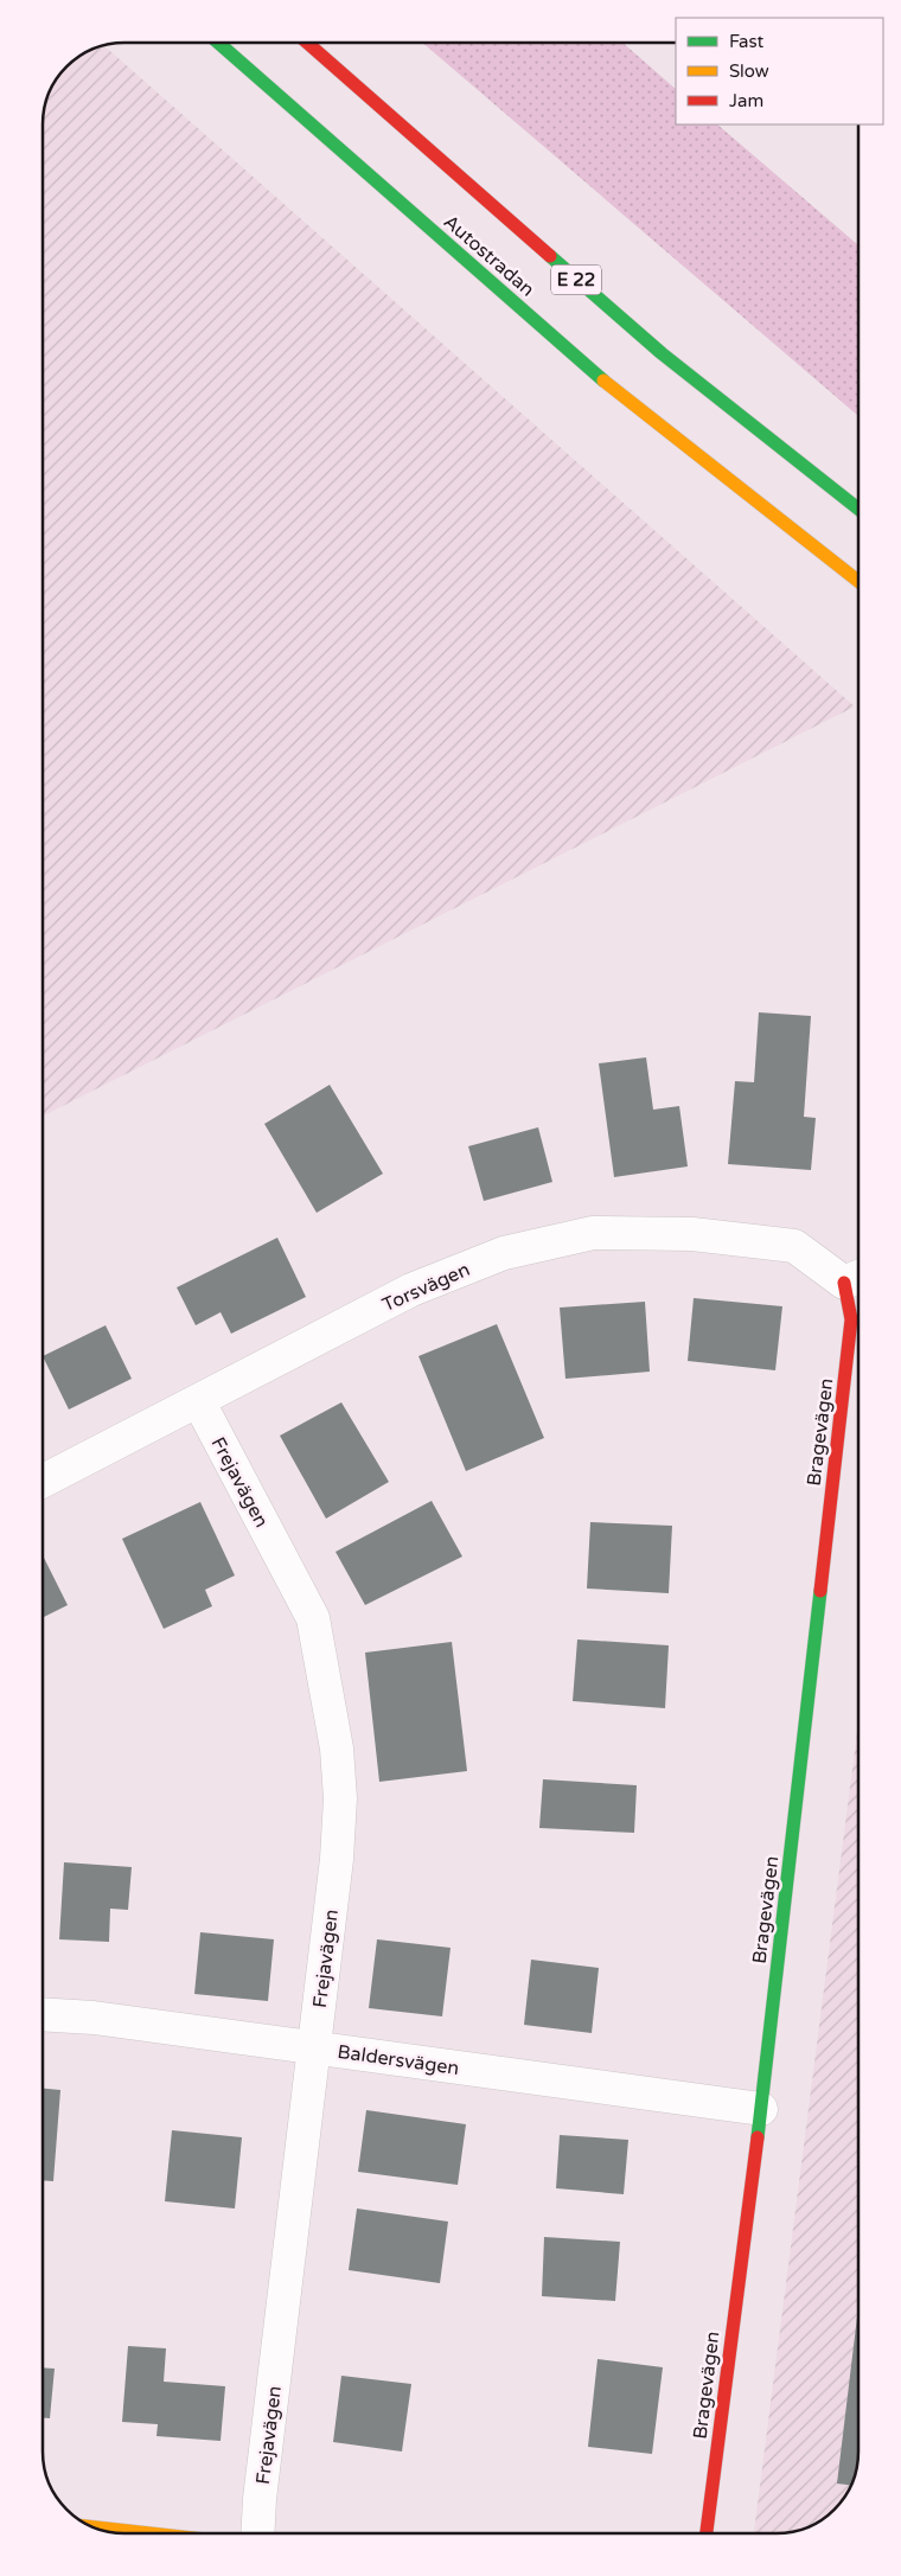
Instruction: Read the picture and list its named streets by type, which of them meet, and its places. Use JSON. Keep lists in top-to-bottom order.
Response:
{
  "streets": {
    "main road": ["Autostradan", "E 22", "Bragevägen"],
    "street": ["Torsvägen", "Frejavägen", "Baldersvägen"]
  },
  "crossings": [
    ["Torsvägen", "Bragevägen"],
    ["Torsvägen", "Frejavägen"],
    ["Bragevägen", "Baldersvägen"],
    ["Frejavägen", "Baldersvägen"]
  ],
  "legend": ["Fast", "Slow", "Jam"]
}
